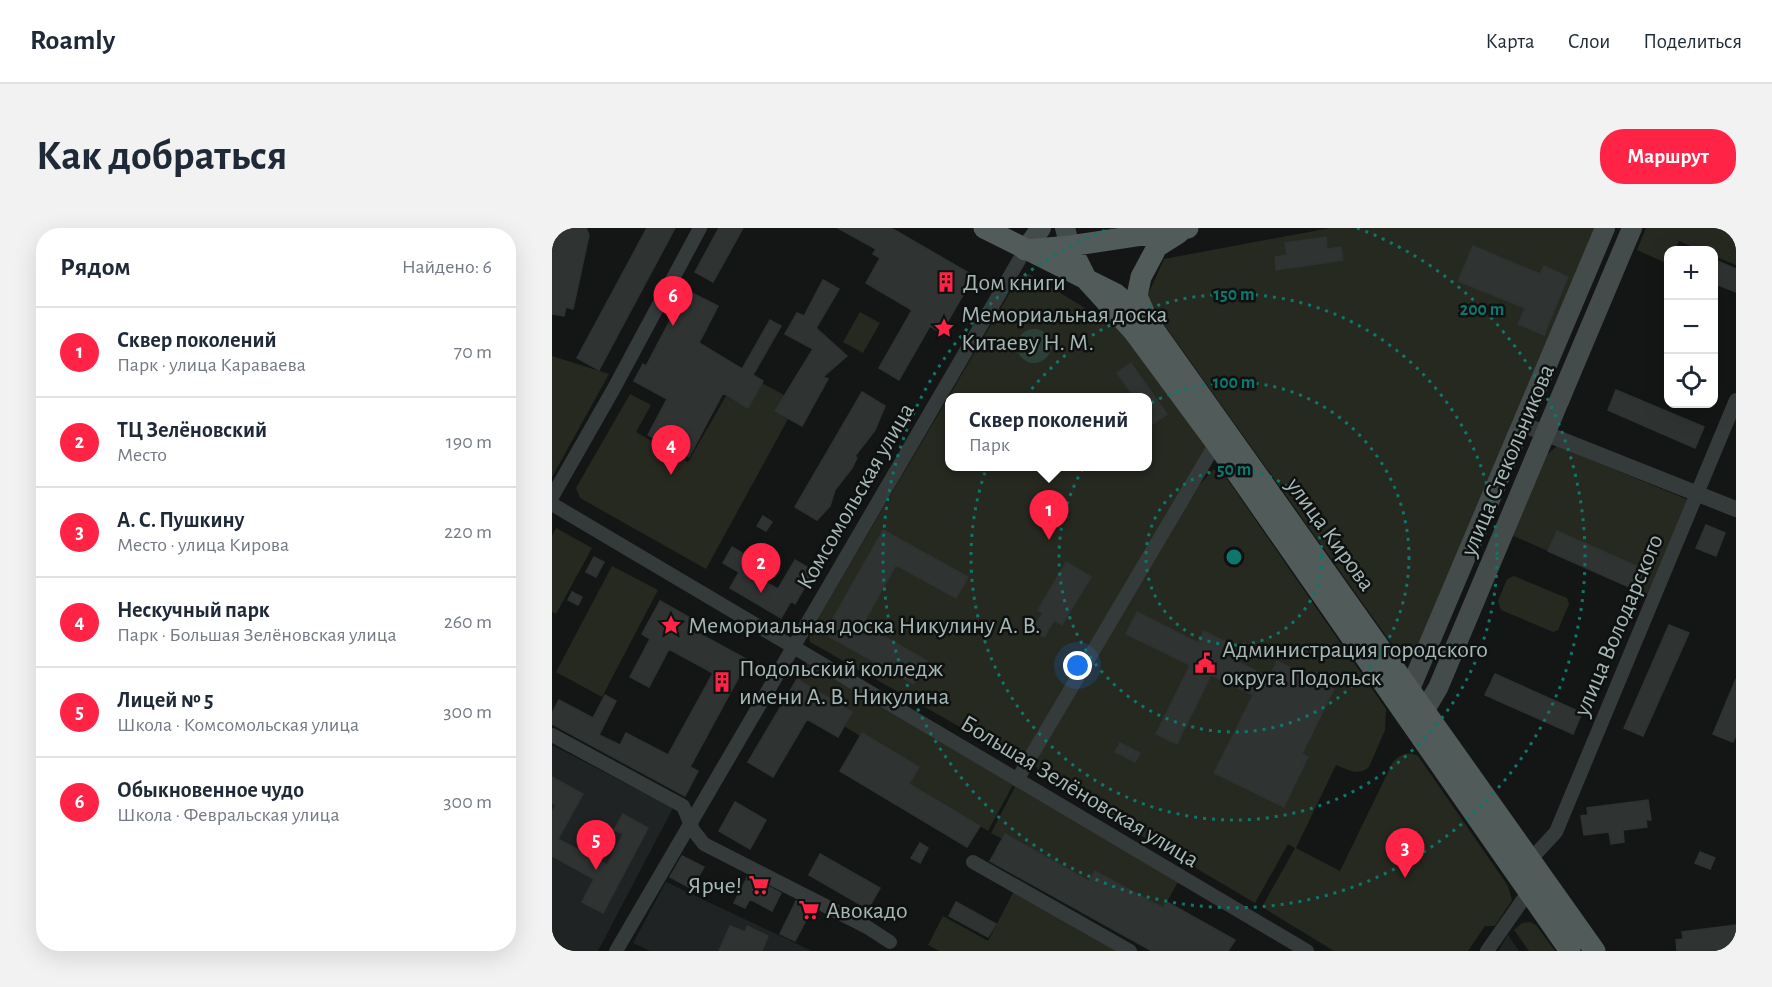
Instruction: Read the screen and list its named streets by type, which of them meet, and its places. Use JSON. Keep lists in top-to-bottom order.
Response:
{
  "streets": {
    "main road": ["улица Стекольникова", "улица Кирова"],
    "street": ["Комсомольская улица", "улица Володарского", "Большая Зелёновская улица"]
  },
  "crossings": [
    ["улица Стекольникова", "улица Кирова"],
    ["Комсомольская улица", "Большая Зелёновская улица"],
    ["улица Кирова", "улица Володарского"]
  ],
  "places": {
    "building": ["Дом книги", "Подольский колледж имени А. В. Никулина"],
    "place": ["Мемориальная доска Китаеву Н. М.", "Мемориальная доска Никулину А. В."],
    "public building": ["Администрация городского округа Подольск"],
    "supermarket": ["Ярче!", "Авокадо"]
  },
  "page": {
    "header": "Roamly",
    "nav": ["Карта", "Слои", "Поделиться"],
    "buttons": "Маршрут",
    "title": "Как добраться",
    "heading": ["Рядом", "Найдено: 6"],
    "map_buttons": ["+", "−"],
    "pins": [
      "6",
      "4",
      "1",
      "2",
      "5",
      "3"
    ],
    "list": [
      {
        "mark": "1",
        "name": "Сквер поколений",
        "note": "Парк · улица Караваева",
        "value": "70 m"
      },
      {
        "mark": "2",
        "name": "ТЦ Зелёновский",
        "note": "Место",
        "value": "190 m"
      },
      {
        "mark": "3",
        "name": "А. С. Пушкину",
        "note": "Место · улица Кирова",
        "value": "220 m"
      },
      {
        "mark": "4",
        "name": "Нескучный парк",
        "note": "Парк · Большая Зелёновская улица",
        "value": "260 m"
      },
      {
        "mark": "5",
        "name": "Лицей № 5",
        "note": "Школа · Комсомольская улица",
        "value": "300 m"
      },
      {
        "mark": "6",
        "name": "Обыкновенное чудо",
        "note": "Школа · Февральская улица",
        "value": "300 m"
      }
    ],
    "popup": ["Сквер поколений", "Парк"]
  },
  "rings": [
    "150 m",
    "200 m",
    "100 m",
    "50 m"
  ]
}
